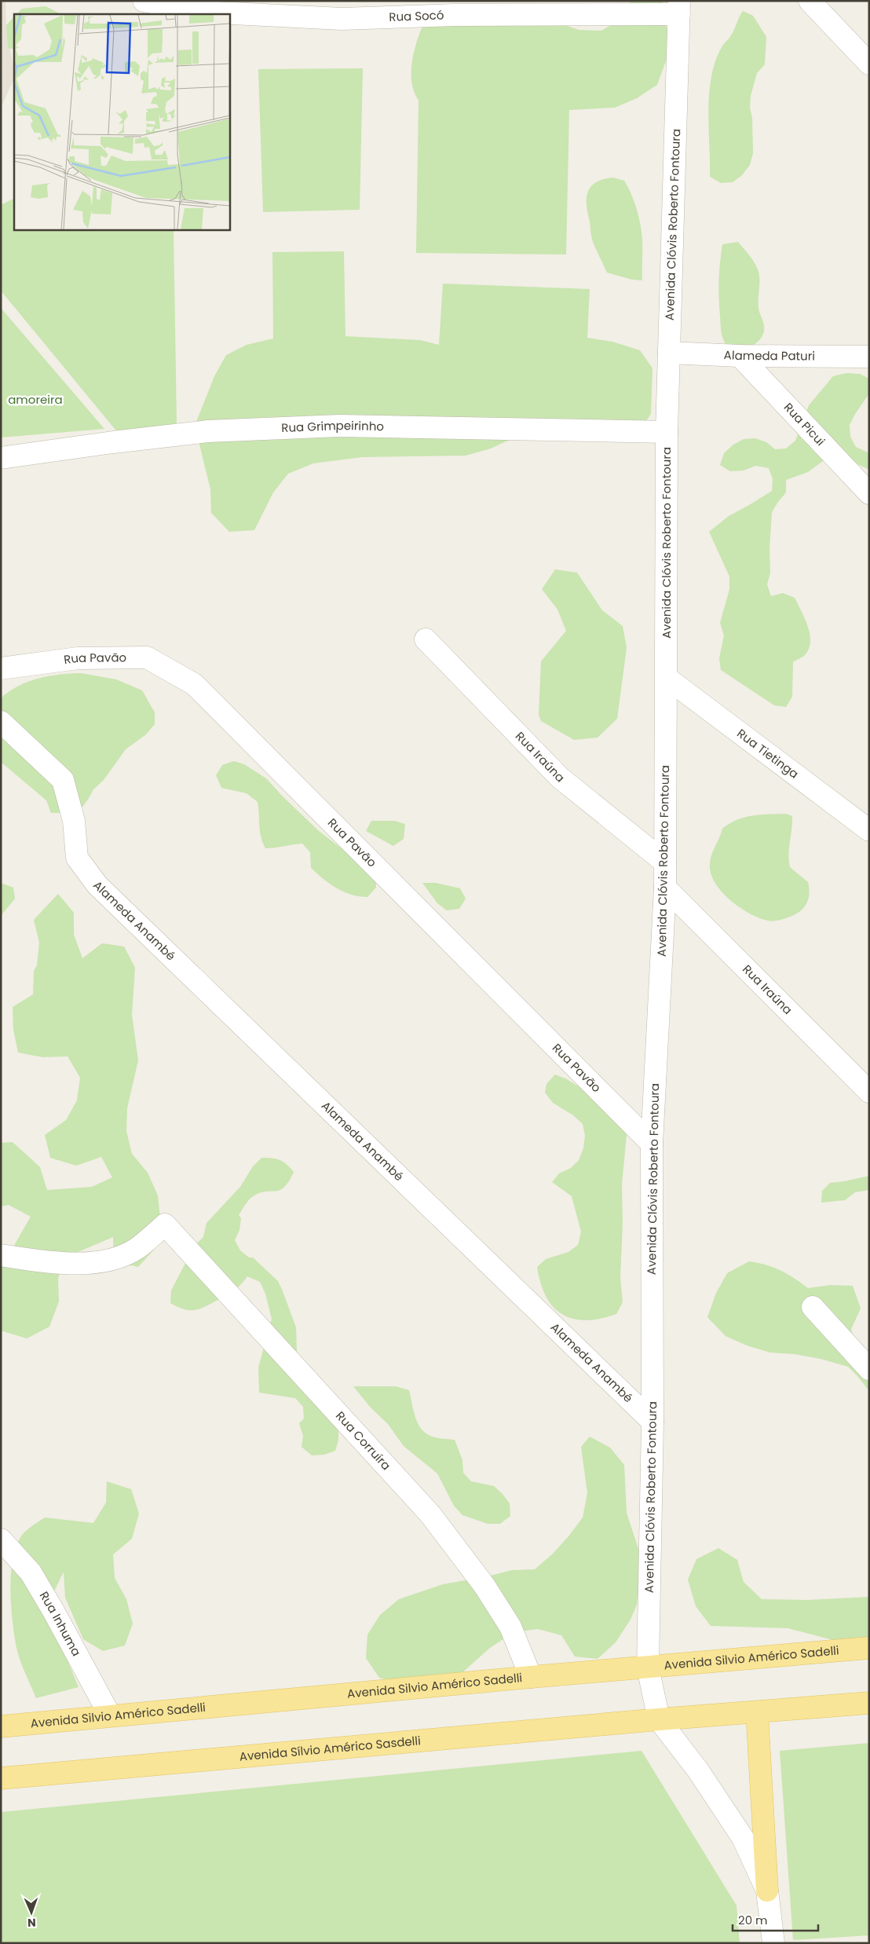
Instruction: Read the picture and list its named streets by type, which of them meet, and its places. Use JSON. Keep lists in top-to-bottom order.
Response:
{
  "streets": {
    "main road": ["Avenida Silvio Américo Sadelli", "Avenida Sílvio Américo Sasdelli"],
    "street": [
      "Rua Socó",
      "Avenida Clóvis Roberto Fontoura",
      "Alameda Paturi",
      "Rua Picui",
      "Rua Grimpeirinho",
      "Rua Pavão",
      "Rua Tietinga",
      "Rua Iraúna",
      "Alameda Anambé",
      "Rua Corruíra",
      "Rua Inhuma"
    ]
  },
  "crossings": [
    ["Rua Socó", "Avenida Clóvis Roberto Fontoura"],
    ["Avenida Clóvis Roberto Fontoura", "Alameda Paturi"],
    ["Avenida Clóvis Roberto Fontoura", "Rua Grimpeirinho"],
    ["Avenida Clóvis Roberto Fontoura", "Rua Pavão"],
    ["Avenida Clóvis Roberto Fontoura", "Rua Tietinga"],
    ["Avenida Clóvis Roberto Fontoura", "Rua Iraúna"],
    ["Avenida Clóvis Roberto Fontoura", "Alameda Anambé"],
    ["Avenida Clóvis Roberto Fontoura", "Avenida Silvio Américo Sadelli"],
    ["Avenida Clóvis Roberto Fontoura", "Avenida Sílvio Américo Sasdelli"],
    ["Alameda Paturi", "Rua Picui"],
    ["Rua Corruíra", "Avenida Silvio Américo Sadelli"],
    ["Rua Inhuma", "Avenida Silvio Américo Sadelli"]
  ],
  "parks": ["amoreira"],
  "scale_bar": "20 m",
  "north": "bottom"
}
